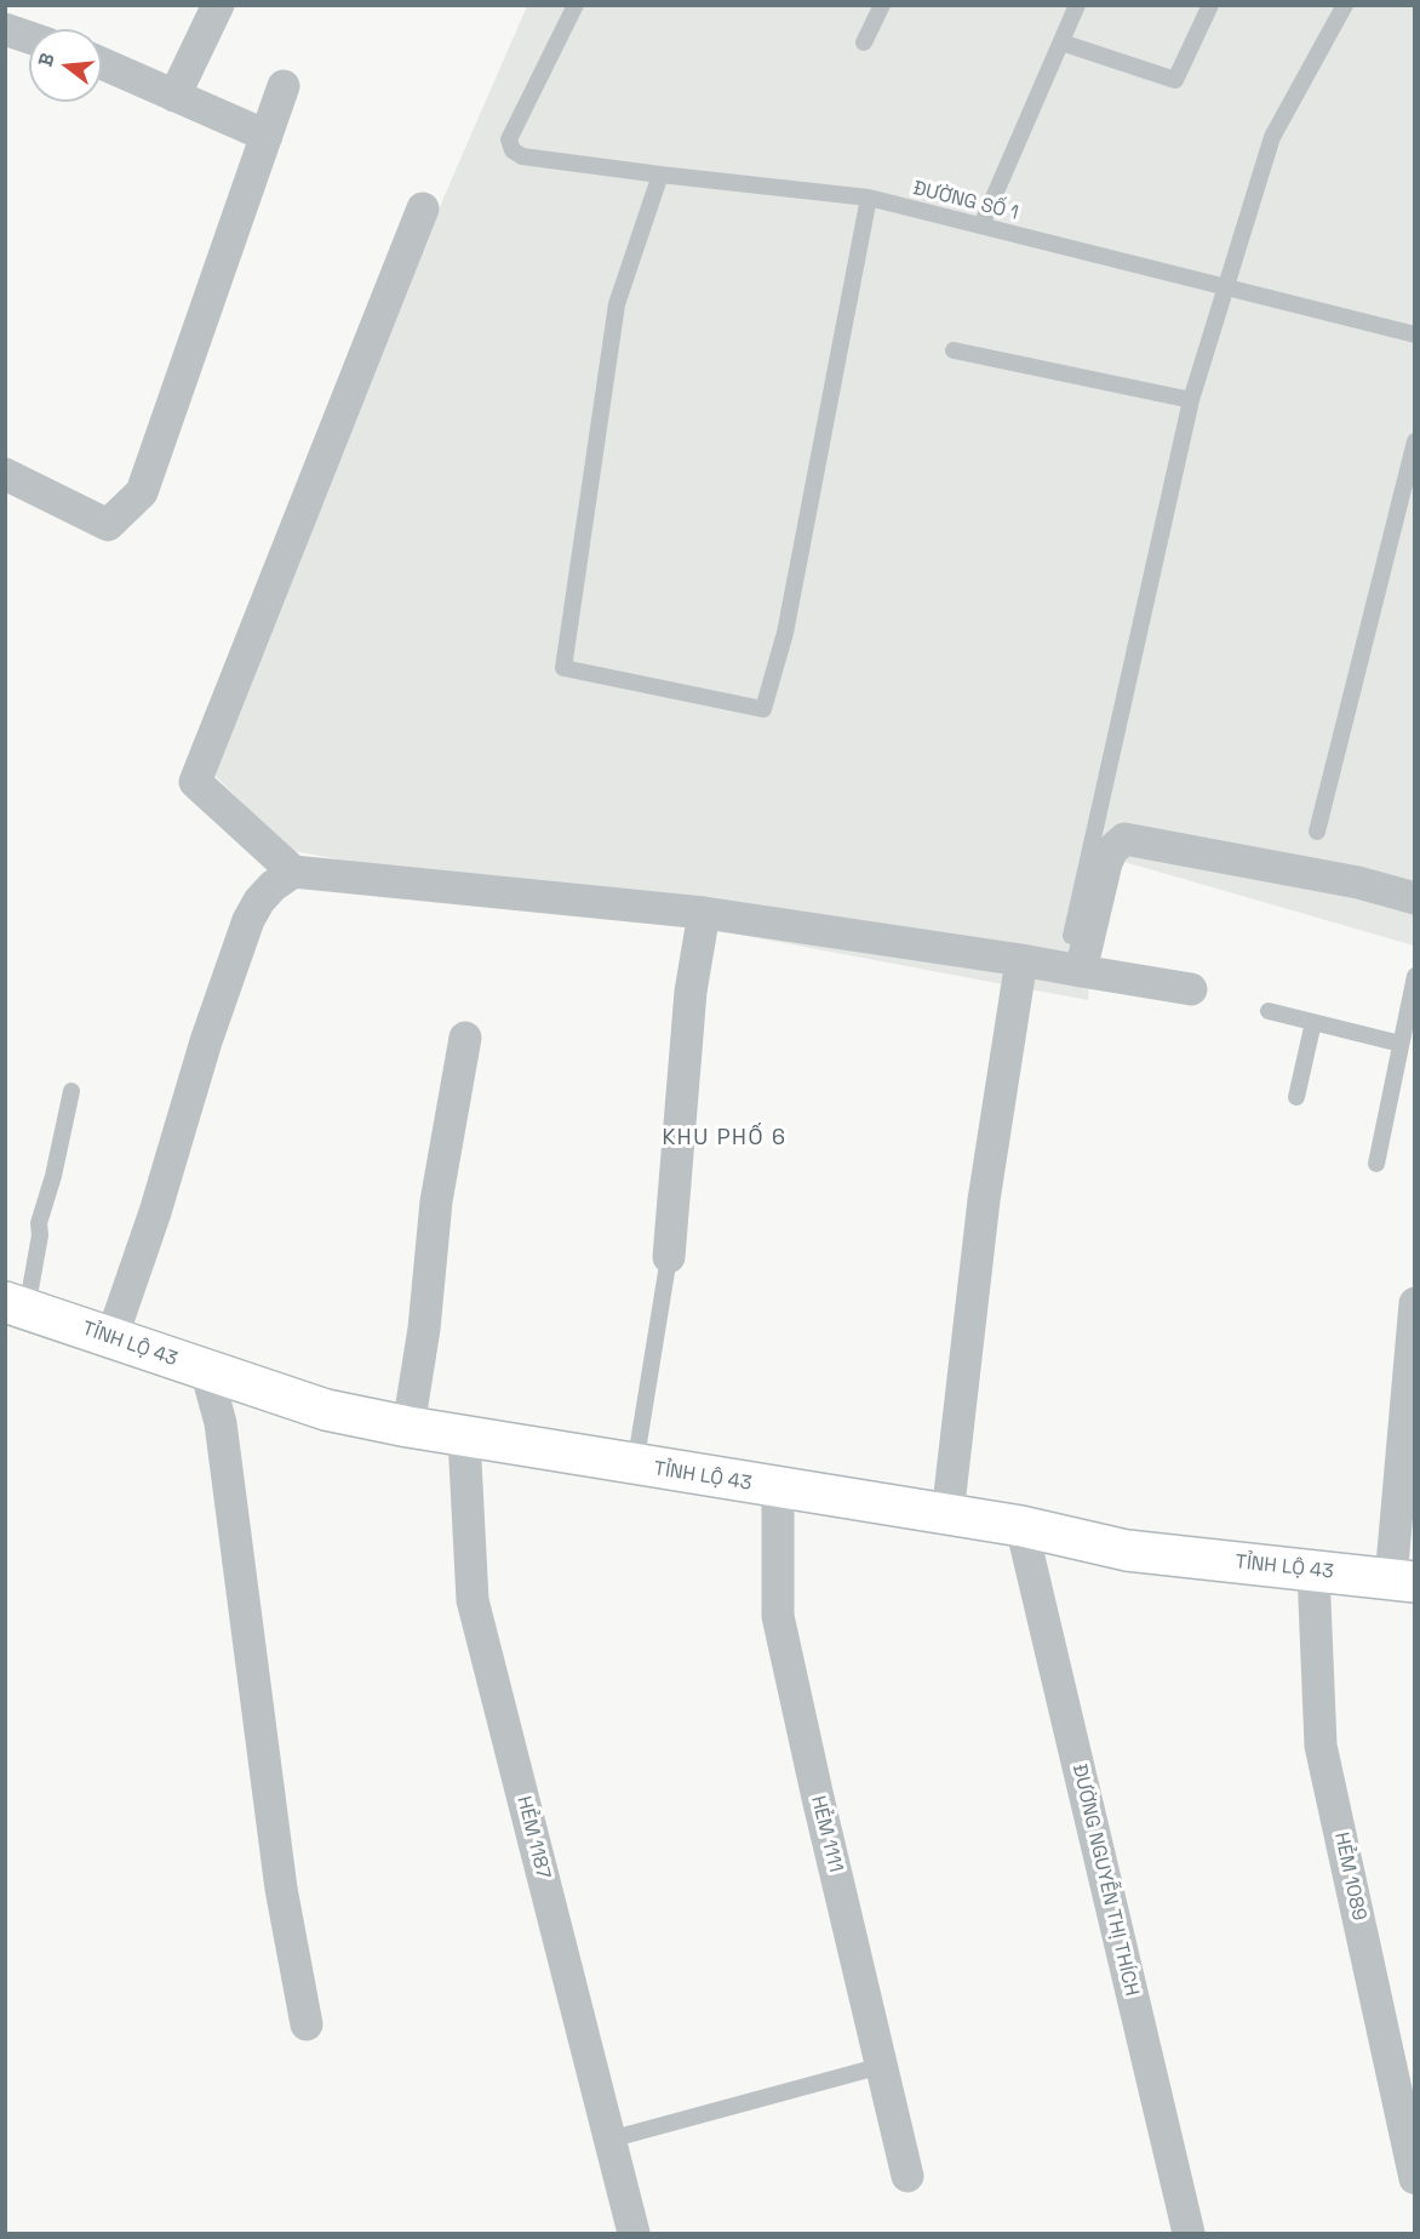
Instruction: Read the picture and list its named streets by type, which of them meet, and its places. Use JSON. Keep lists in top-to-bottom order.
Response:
{
  "streets": {
    "main road": ["TỈNH LỘ 43"],
    "street": [
      "HẺM 1111",
      "HẺM 1187",
      "HẺM 1089",
      "ĐƯỜNG NGUYỄN THỊ THÍCH"
    ],
    "lane": ["ĐƯỜNG SỐ 1"]
  },
  "crossings": [
    ["TỈNH LỘ 43", "HẺM 1111"],
    ["TỈNH LỘ 43", "HẺM 1187"],
    ["TỈNH LỘ 43", "HẺM 1089"],
    ["TỈNH LỘ 43", "ĐƯỜNG NGUYỄN THỊ THÍCH"]
  ],
  "districts": ["KHU PHỐ 6"],
  "north": "left"
}
